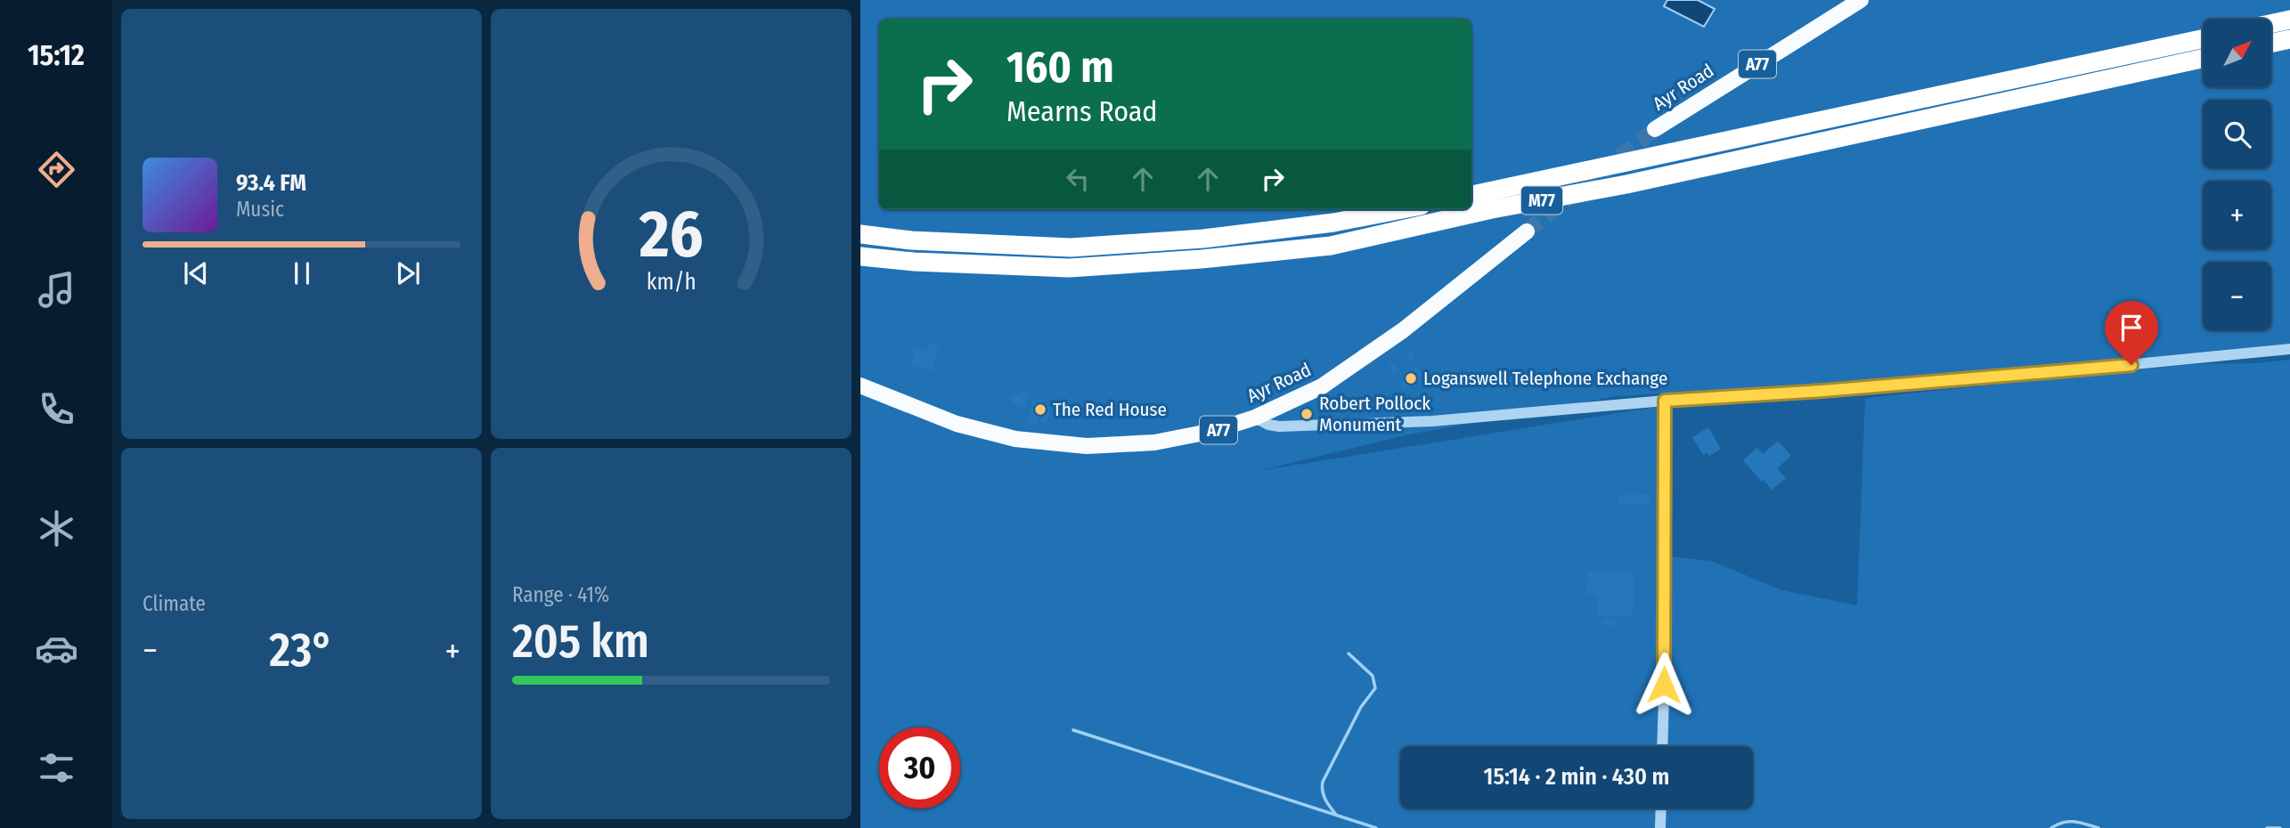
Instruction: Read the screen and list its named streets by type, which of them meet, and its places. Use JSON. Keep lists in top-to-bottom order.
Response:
{
  "streets": {
    "highway": ["M77"],
    "main road": ["A77", "Ayr Road"]
  },
  "places": ["Loganswell Telephone Exchange", "The Red House", "Robert Pollock Monument"],
  "north": "top right",
  "page": {
    "tabs": "15:12",
    "map_buttons": ["+", "−"],
    "turn": ["160 m", "Mearns Road"],
    "song": ["93.4 FM", "Music"],
    "tile": [
      "Climate",
      ["Range · 41%", "205 km"]
    ],
    "heat": ["−", "23°", "+"],
    "limit": "30",
    "trip": "15:14 · 2 min · 430 m",
    "gauge": ["26", "km/h"]
  }
}
